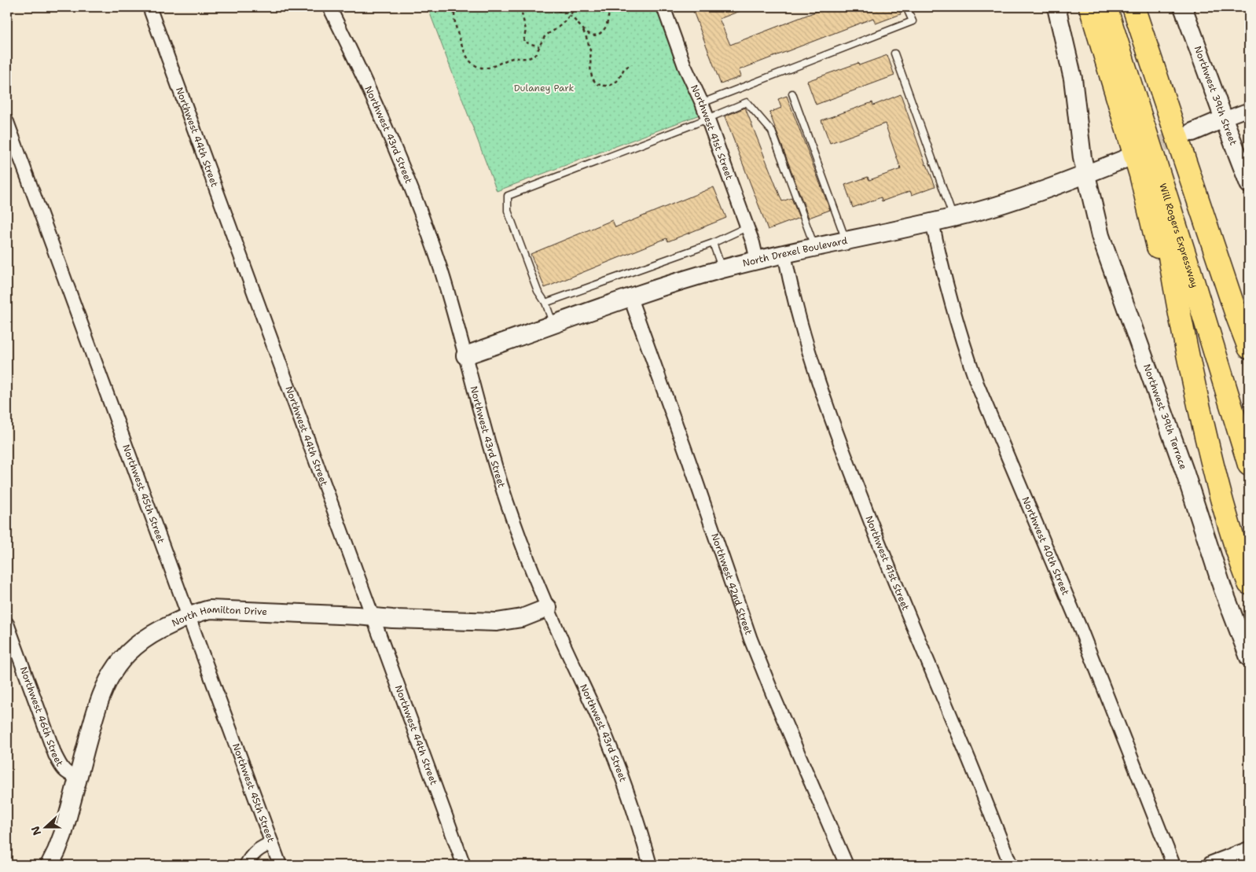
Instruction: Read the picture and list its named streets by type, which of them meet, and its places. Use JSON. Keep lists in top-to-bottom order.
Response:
{
  "streets": {
    "highway": ["Will Rogers Expressway"],
    "street": [
      "Northwest 39th Street",
      "Northwest 41st Street",
      "Northwest 43rd Street",
      "Northwest 44th Street",
      "North Drexel Boulevard",
      "Northwest 39th Terrace",
      "Northwest 45th Street",
      "Northwest 40th Street",
      "Northwest 42nd Street",
      "North Hamilton Drive",
      "Northwest 46th Street"
    ]
  },
  "crossings": [
    ["Northwest 41st Street", "North Drexel Boulevard"],
    ["Northwest 43rd Street", "North Drexel Boulevard"],
    ["Northwest 43rd Street", "North Hamilton Drive"],
    ["Northwest 44th Street", "North Hamilton Drive"],
    ["North Drexel Boulevard", "Northwest 39th Terrace"],
    ["North Drexel Boulevard", "Northwest 40th Street"],
    ["North Drexel Boulevard", "Northwest 42nd Street"],
    ["Northwest 45th Street", "North Hamilton Drive"],
    ["North Hamilton Drive", "Northwest 46th Street"]
  ],
  "parks": ["Dulaney Park"],
  "north": "left"
}
